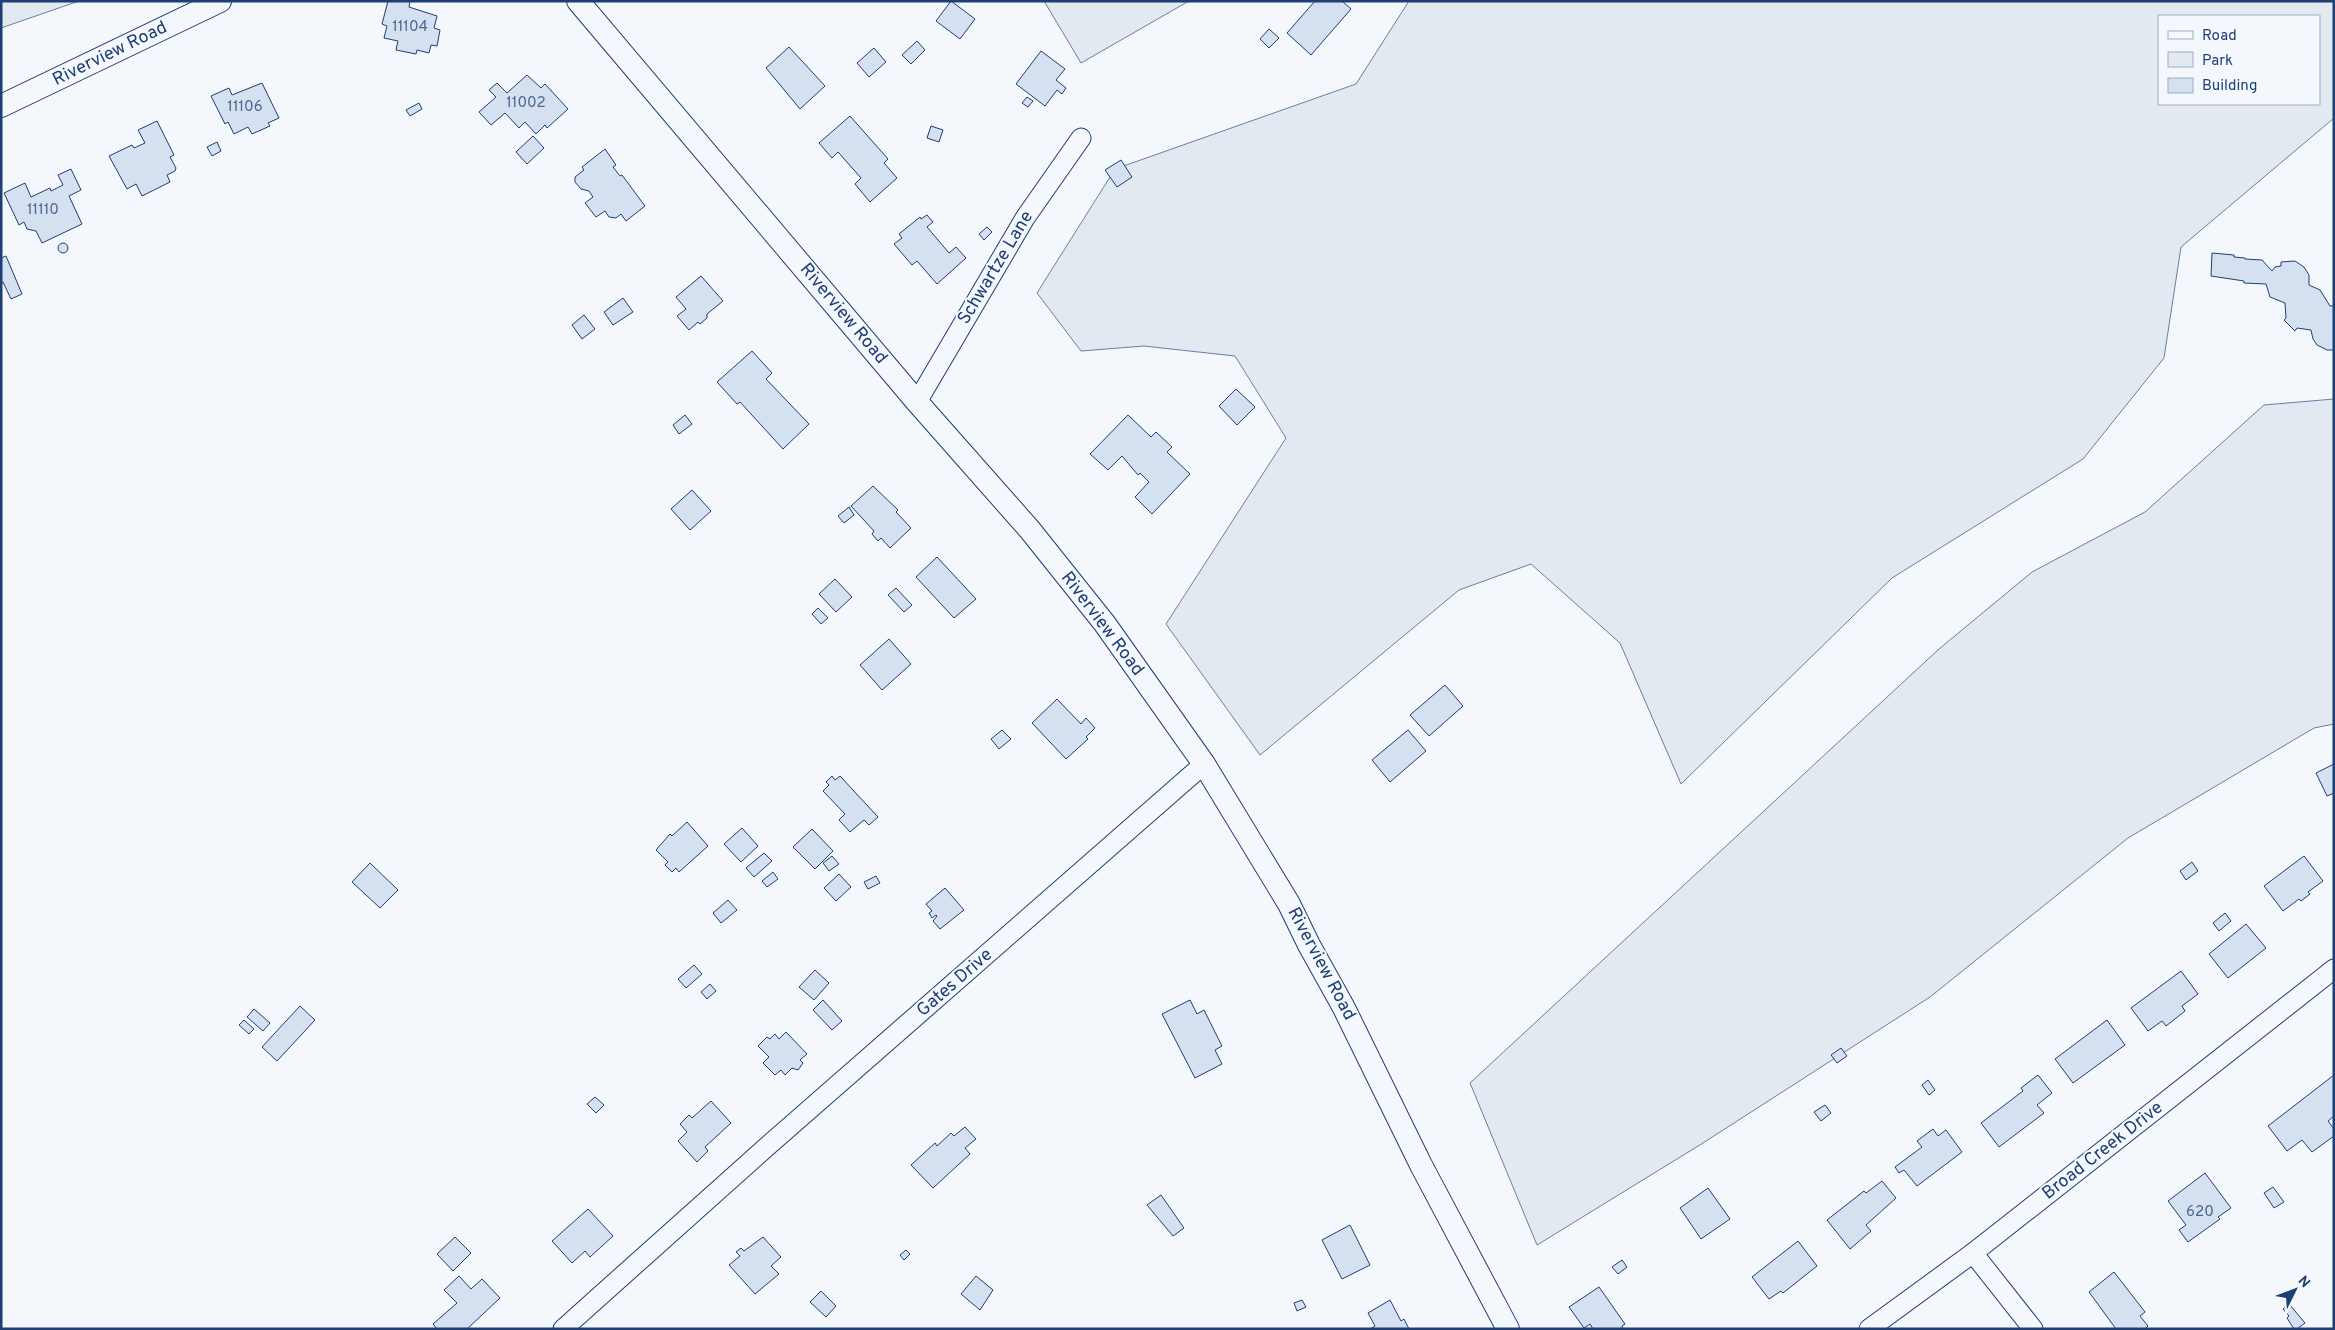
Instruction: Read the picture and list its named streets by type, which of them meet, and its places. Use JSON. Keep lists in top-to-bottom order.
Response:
{
  "streets": {
    "street": [
      "Riverview Road",
      "Schwartze Lane",
      "Gates Drive",
      "Broad Creek Drive"
    ]
  },
  "crossings": [
    ["Riverview Road", "Schwartze Lane"],
    ["Riverview Road", "Gates Drive"]
  ],
  "house_numbers": [
    "11104",
    "11002",
    "11106",
    "11110",
    "620"
  ],
  "legend": ["Road", "Park", "Building"],
  "north": "top right"
}
